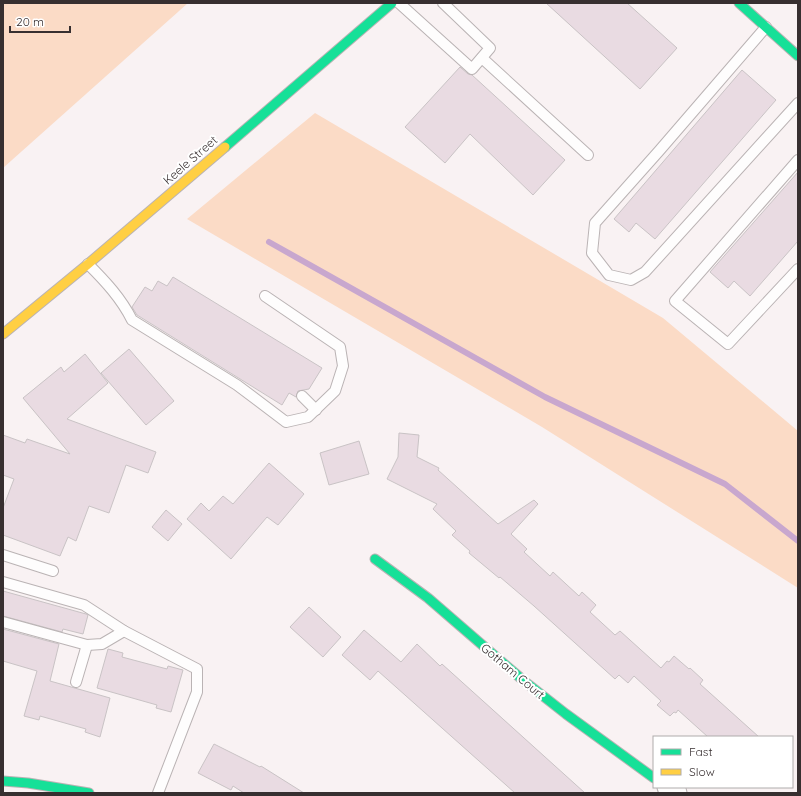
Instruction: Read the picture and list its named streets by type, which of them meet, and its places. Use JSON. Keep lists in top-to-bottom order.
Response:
{
  "streets": {
    "street": ["Keele Street", "Gotham Court"]
  },
  "legend": ["Fast", "Slow"],
  "scale_bar": "20 m"
}
